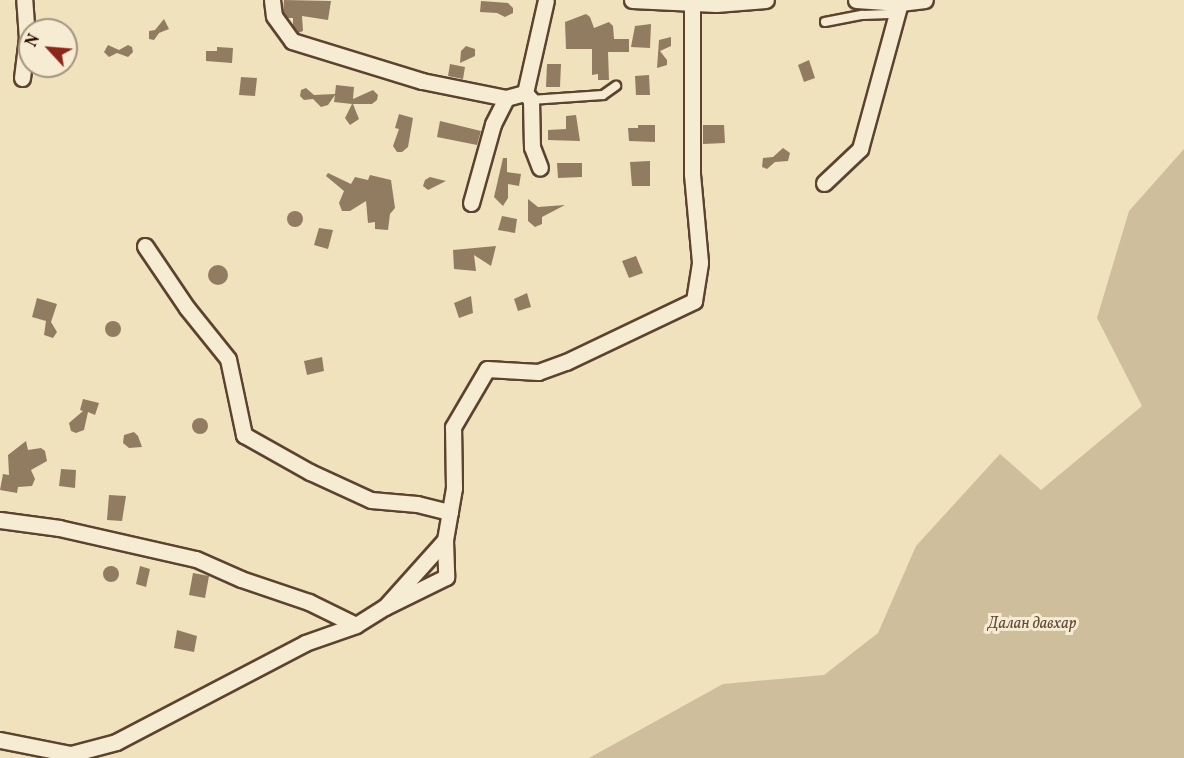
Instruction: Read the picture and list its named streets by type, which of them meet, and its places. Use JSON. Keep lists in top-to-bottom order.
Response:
{
  "parks": ["Далан давхар"],
  "north": "top left"
}
